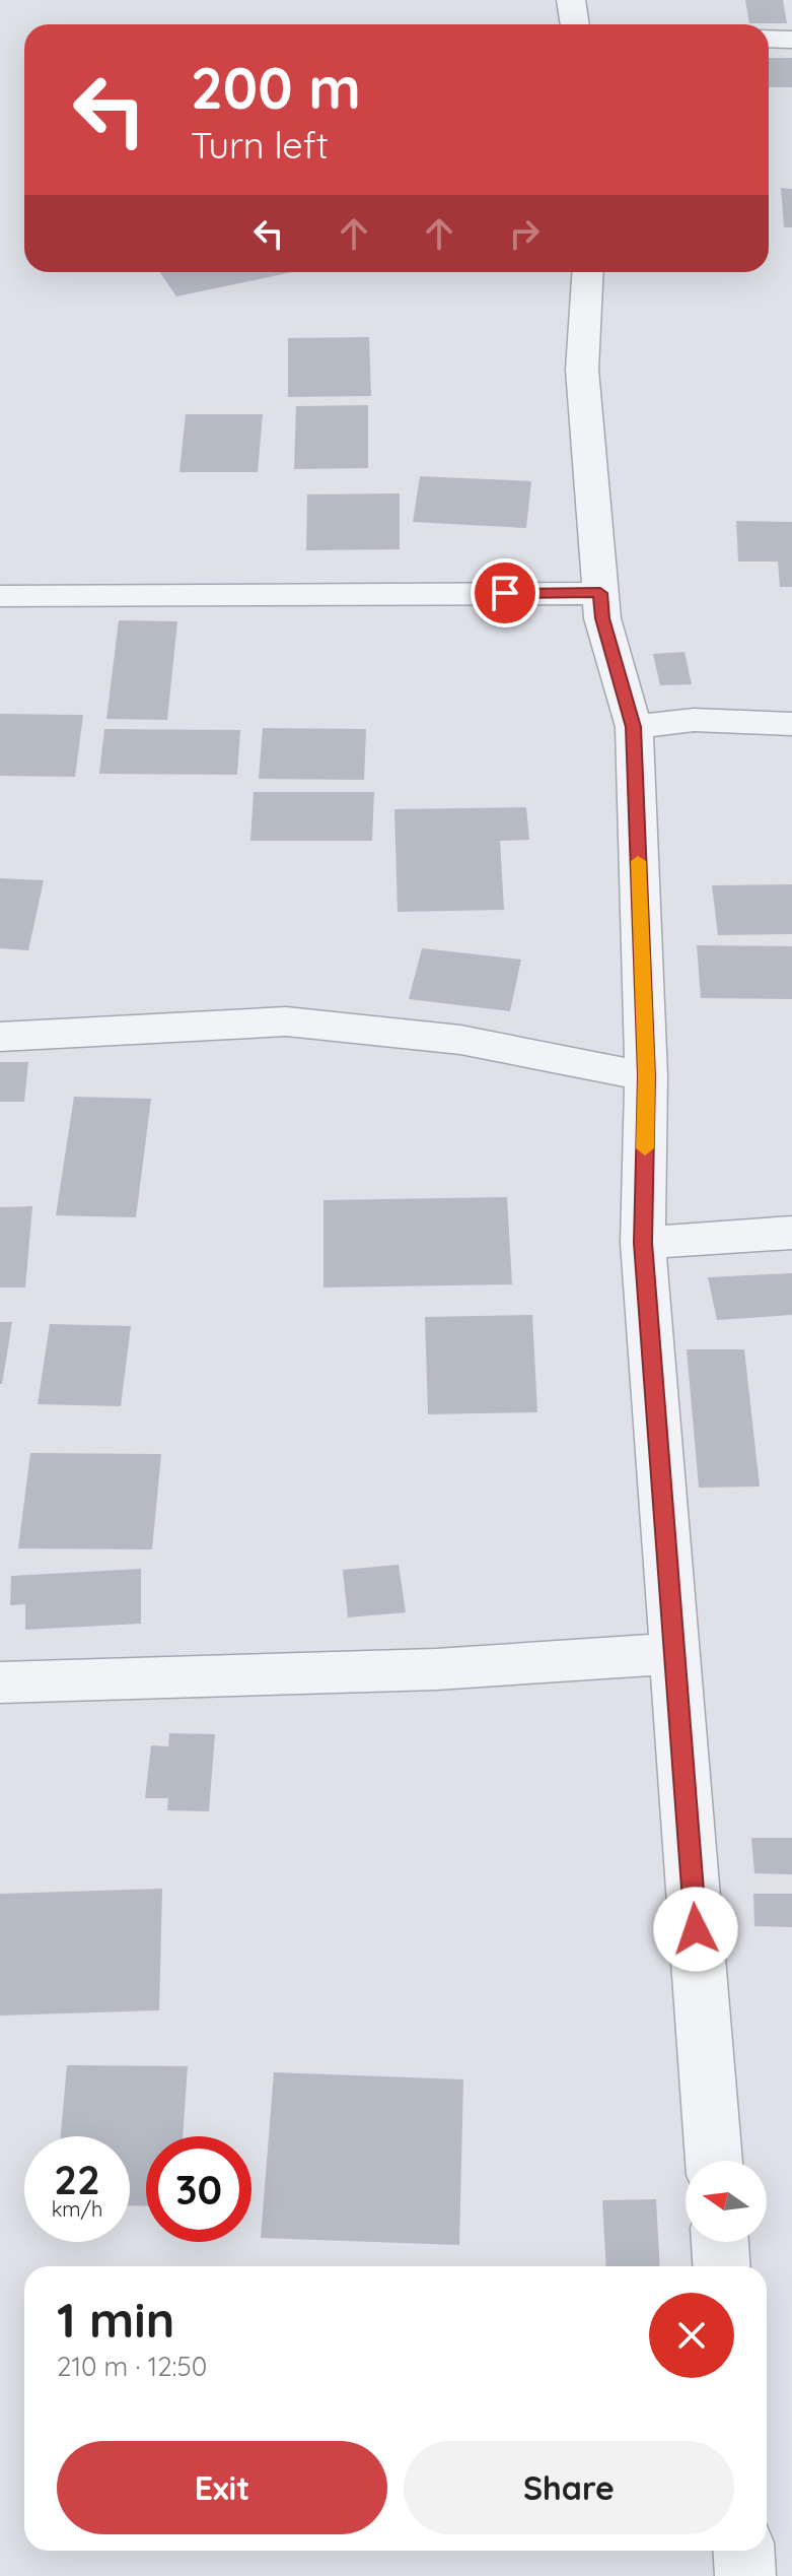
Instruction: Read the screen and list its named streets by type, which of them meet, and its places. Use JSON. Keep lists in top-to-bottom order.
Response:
{
  "north": "left",
  "page": {
    "turn": ["200 m", "Turn left"],
    "speed": "22 km/h",
    "limit": "30",
    "heading": ["1 min", "210 m · 12:50"],
    "buttons": ["Exit", "Share"]
  }
}
